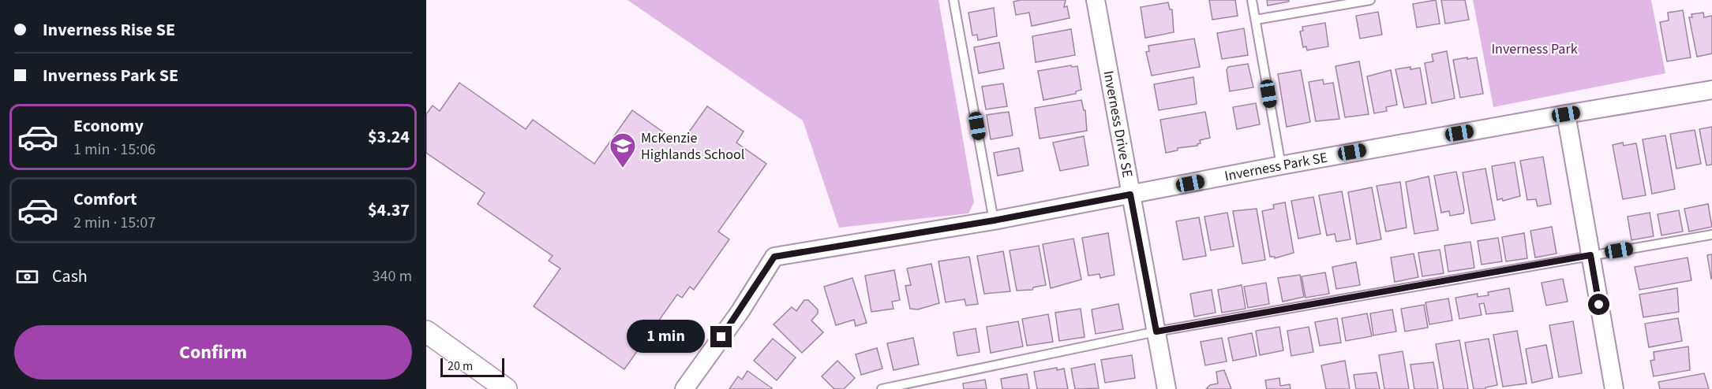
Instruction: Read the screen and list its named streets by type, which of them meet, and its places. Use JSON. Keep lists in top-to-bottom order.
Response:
{
  "streets": {
    "street": ["Inverness Drive SE", "Inverness Park SE"]
  },
  "crossings": [
    ["Inverness Drive SE", "Inverness Park SE"]
  ],
  "parks": ["Inverness Park"],
  "places": {
    "school or university": ["McKenzie Highlands School"]
  },
  "scale_bar": "20 m",
  "page": {
    "banner": ["Inverness Rise SE", "Inverness Park SE"],
    "list": [
      {
        "name": "Economy",
        "note": "1 min · 15:06",
        "value": "$3.24"
      },
      {
        "name": "Comfort",
        "note": "2 min · 15:07",
        "value": "$4.37"
      }
    ],
    "pay": ["Cash", "340 m"],
    "buttons": "Confirm",
    "bubble": "1 min",
    "scale": "20 m"
  }
}
